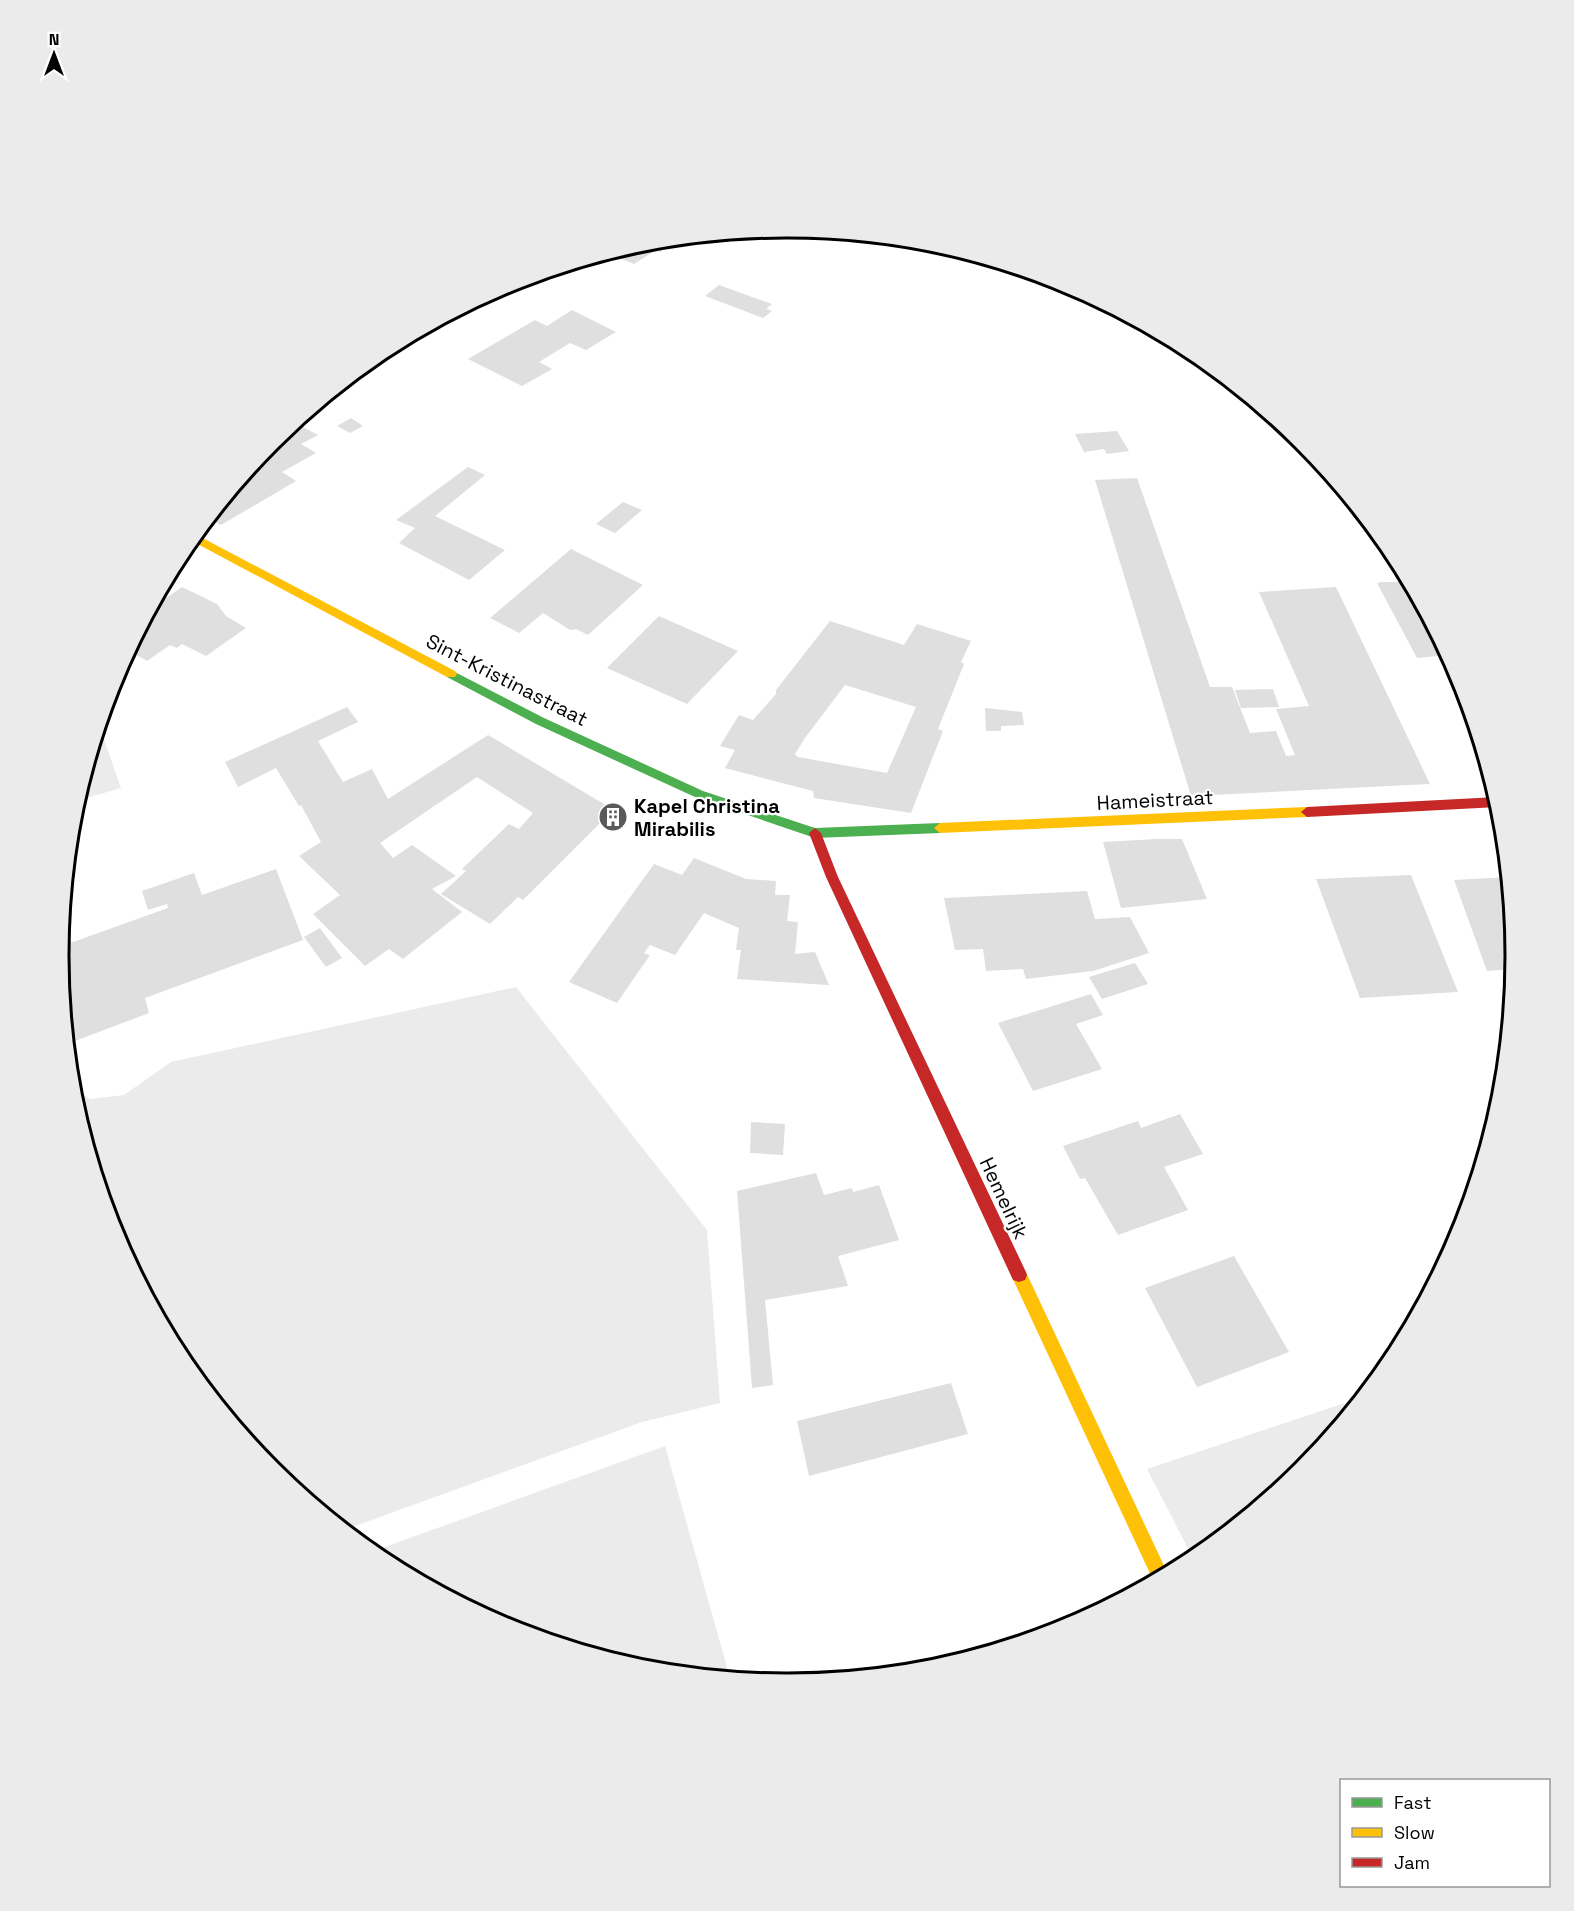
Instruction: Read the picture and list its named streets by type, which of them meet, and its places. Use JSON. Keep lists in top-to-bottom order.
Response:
{
  "streets": {
    "street": ["Sint-Kristinastraat", "Hameistraat", "Hemelrijk"]
  },
  "crossings": [
    ["Sint-Kristinastraat", "Hameistraat"],
    ["Sint-Kristinastraat", "Hemelrijk"],
    ["Hameistraat", "Hemelrijk"]
  ],
  "places": {
    "building": ["Kapel Christina Mirabilis"]
  },
  "legend": ["Fast", "Slow", "Jam"],
  "north": "top"
}
